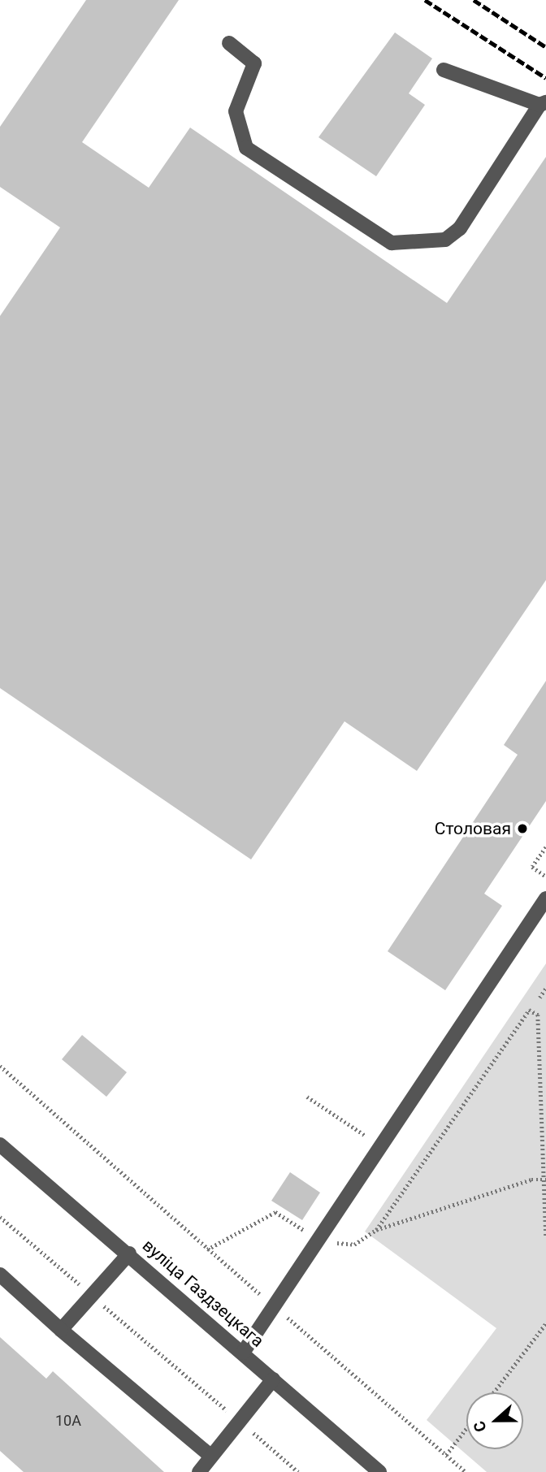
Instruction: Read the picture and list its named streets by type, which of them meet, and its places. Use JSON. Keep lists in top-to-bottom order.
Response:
{
  "streets": {
    "street": ["вуліца Газдзецкага"]
  },
  "places": ["Столовая"],
  "house_numbers": ["10А"],
  "north": "left"
}
